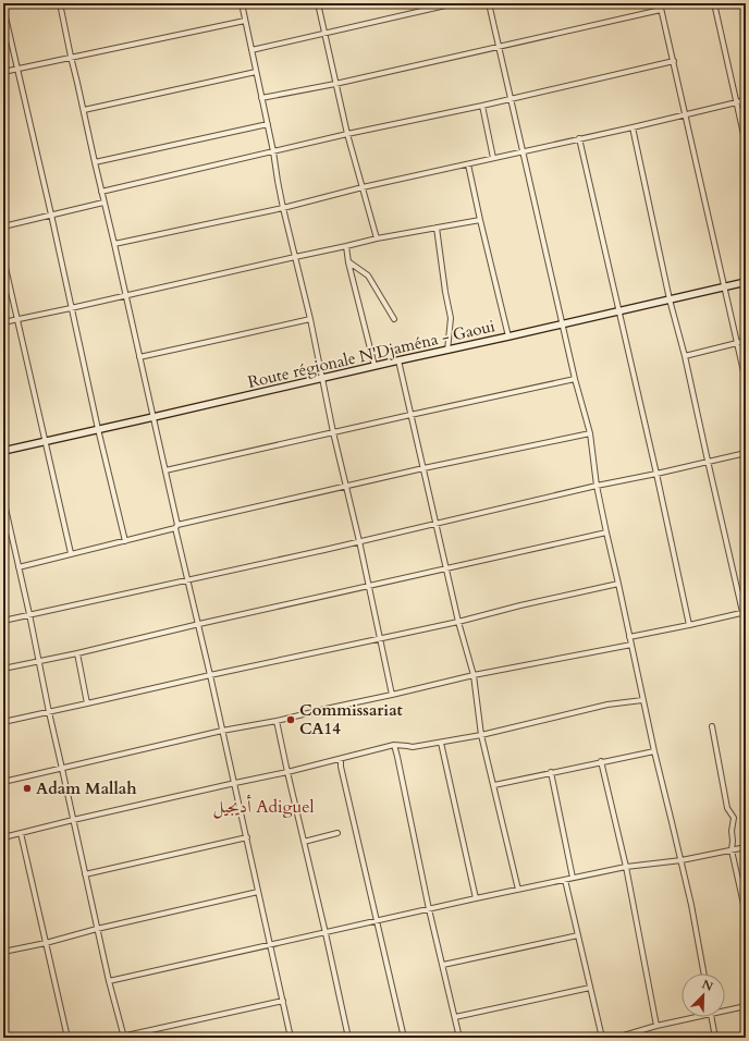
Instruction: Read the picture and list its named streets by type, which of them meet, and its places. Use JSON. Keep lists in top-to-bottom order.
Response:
{
  "streets": {
    "street": ["Route régionale N'Djaména - Gaoui"]
  },
  "districts": ["أديجيل Adiguel"],
  "places": ["Commissariat CA14", "Adam Mallah"],
  "north": "top right"
}
